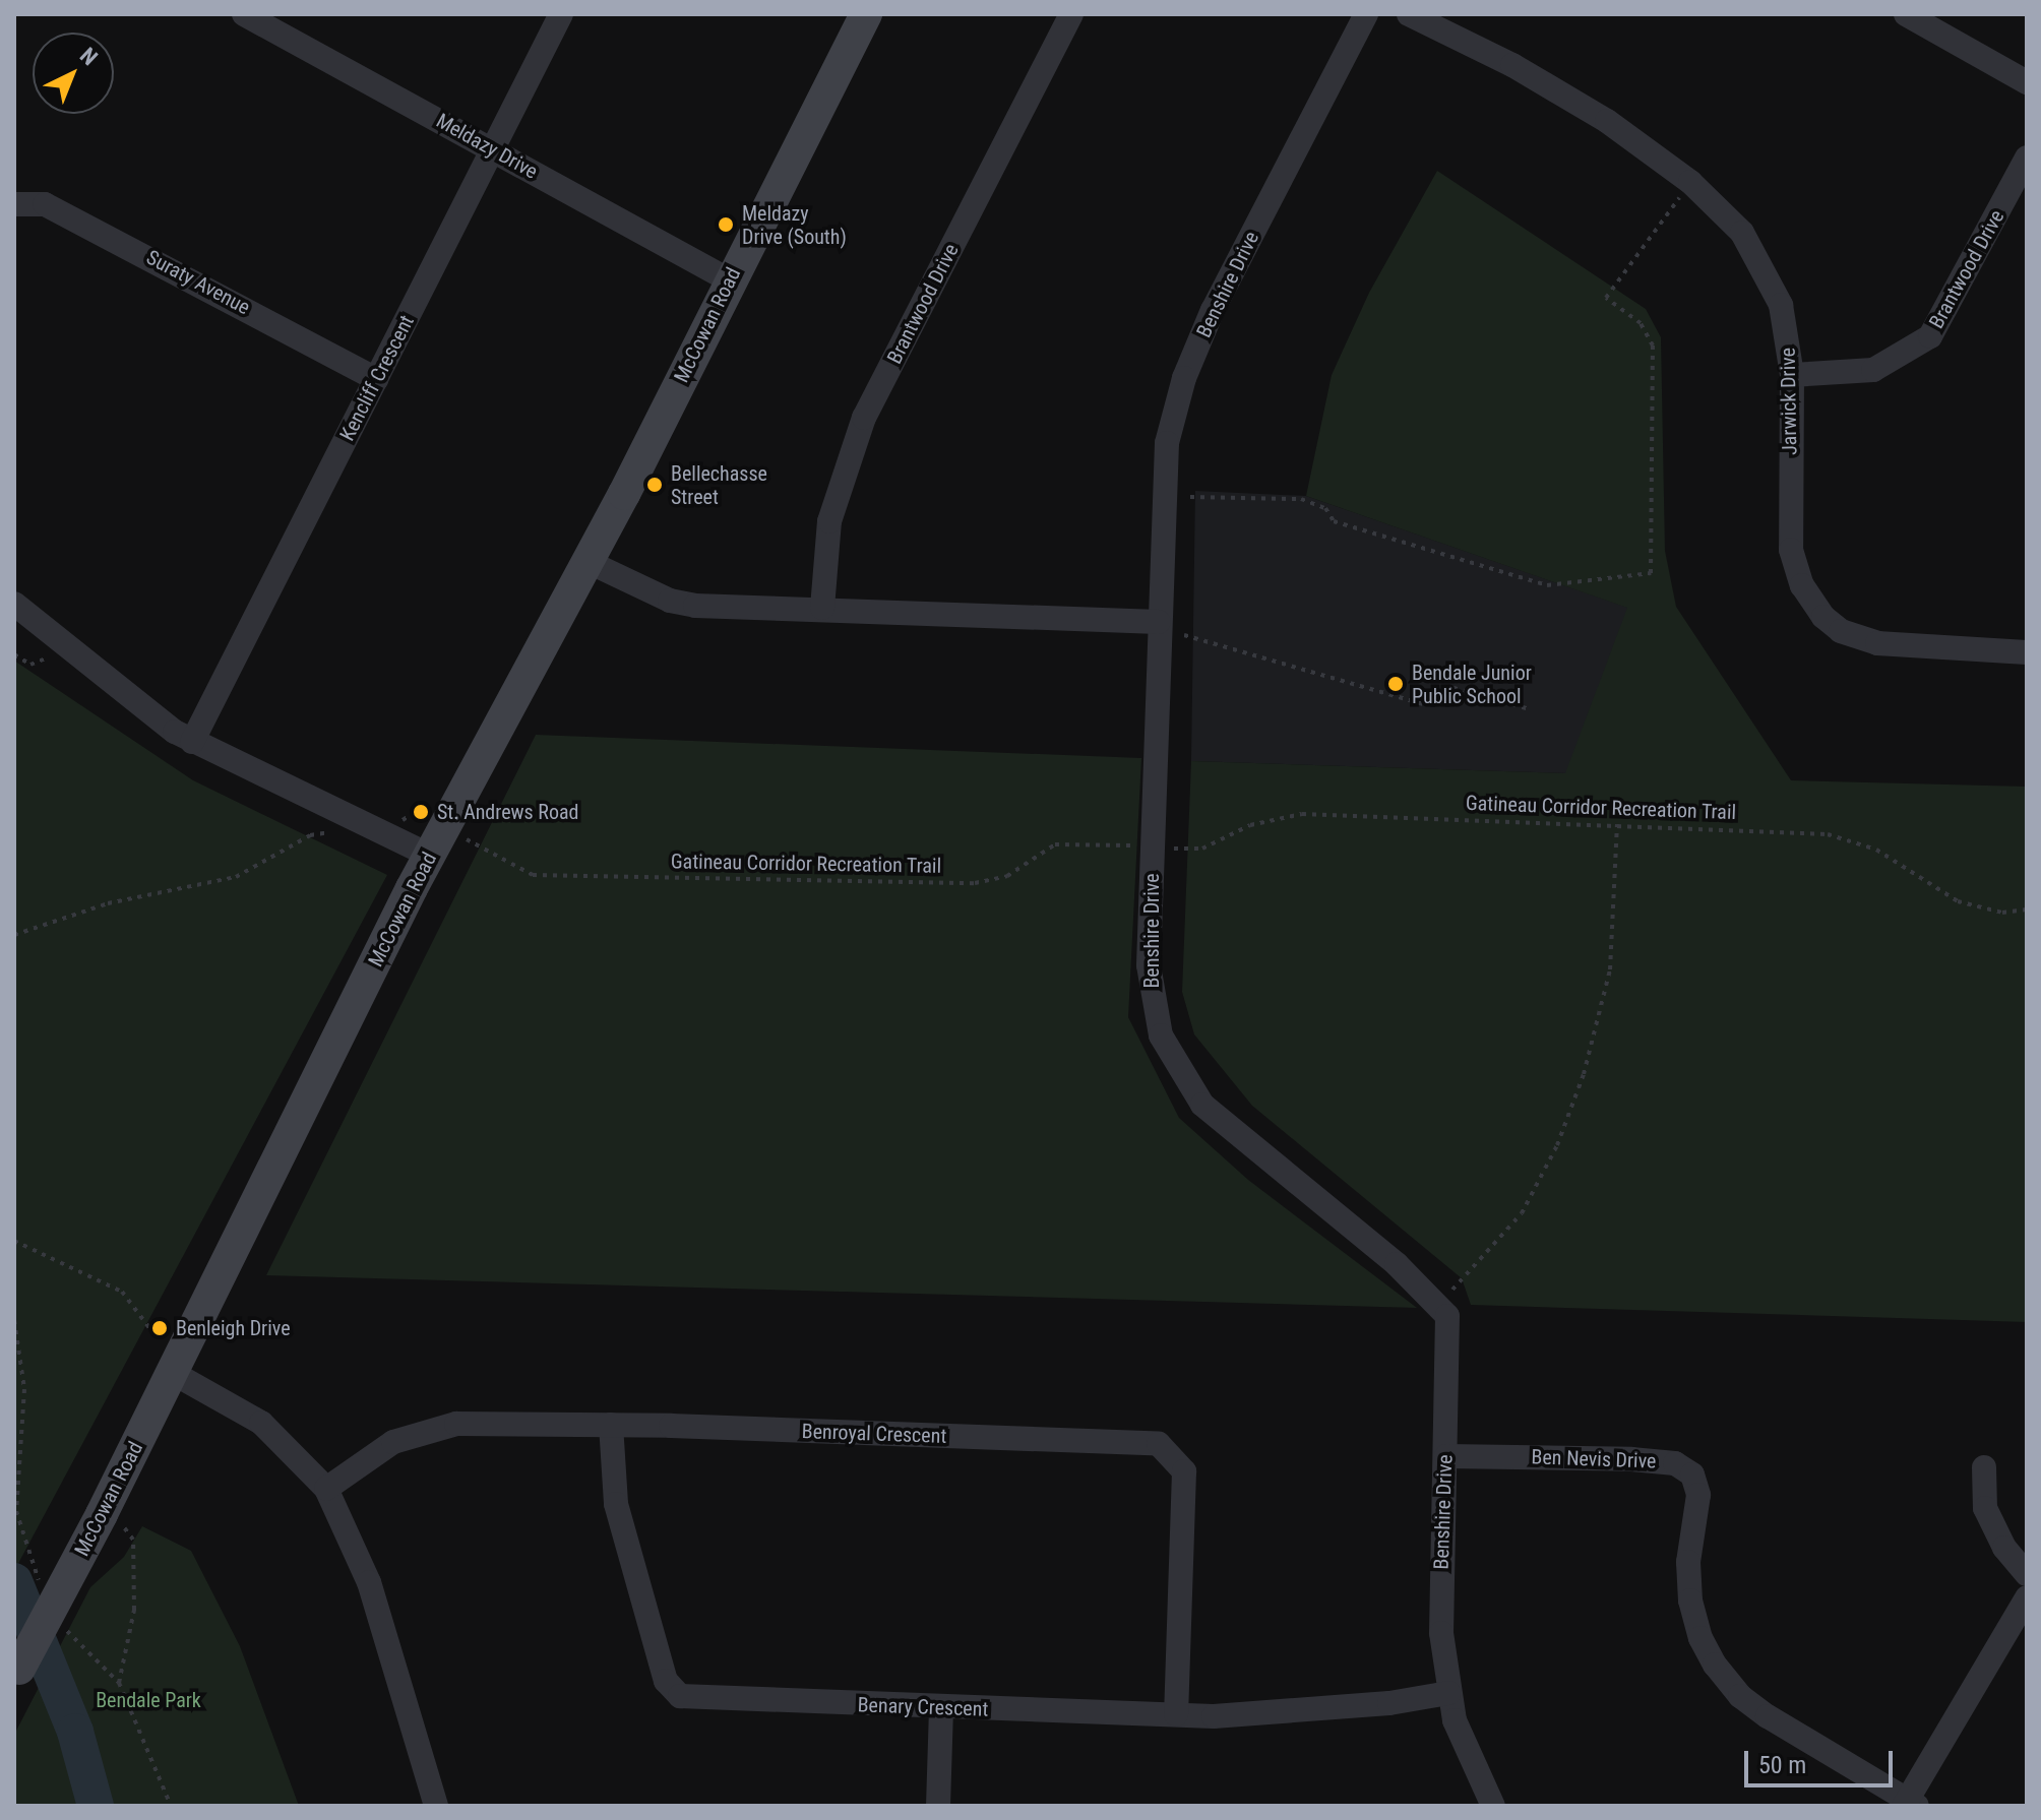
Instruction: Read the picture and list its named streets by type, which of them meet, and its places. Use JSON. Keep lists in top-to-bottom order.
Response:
{
  "streets": {
    "main road": ["McCowan Road"],
    "street": [
      "Meldazy Drive",
      "Brantwood Drive",
      "Suraty Avenue",
      "Benshire Drive",
      "Kencliff Crescent",
      "Jarwick Drive",
      "Benroyal Crescent",
      "Ben Nevis Drive",
      "Benary Crescent"
    ],
    "path": ["Gatineau Corridor Recreation Trail"]
  },
  "crossings": [
    ["Meldazy Drive", "McCowan Road"],
    ["Meldazy Drive", "Kencliff Crescent"],
    ["Brantwood Drive", "Jarwick Drive"],
    ["Suraty Avenue", "Kencliff Crescent"],
    ["Benshire Drive", "Ben Nevis Drive"],
    ["Benshire Drive", "Benary Crescent"],
    ["Benroyal Crescent", "Benary Crescent"]
  ],
  "parks": ["Bendale Park"],
  "places": [
    "Meldazy Drive (South)",
    "Bellechasse Street",
    "Bendale Junior Public School",
    "St. Andrews Road",
    "Benleigh Drive"
  ],
  "scale_bar": "50 m",
  "north": "top right"
}
